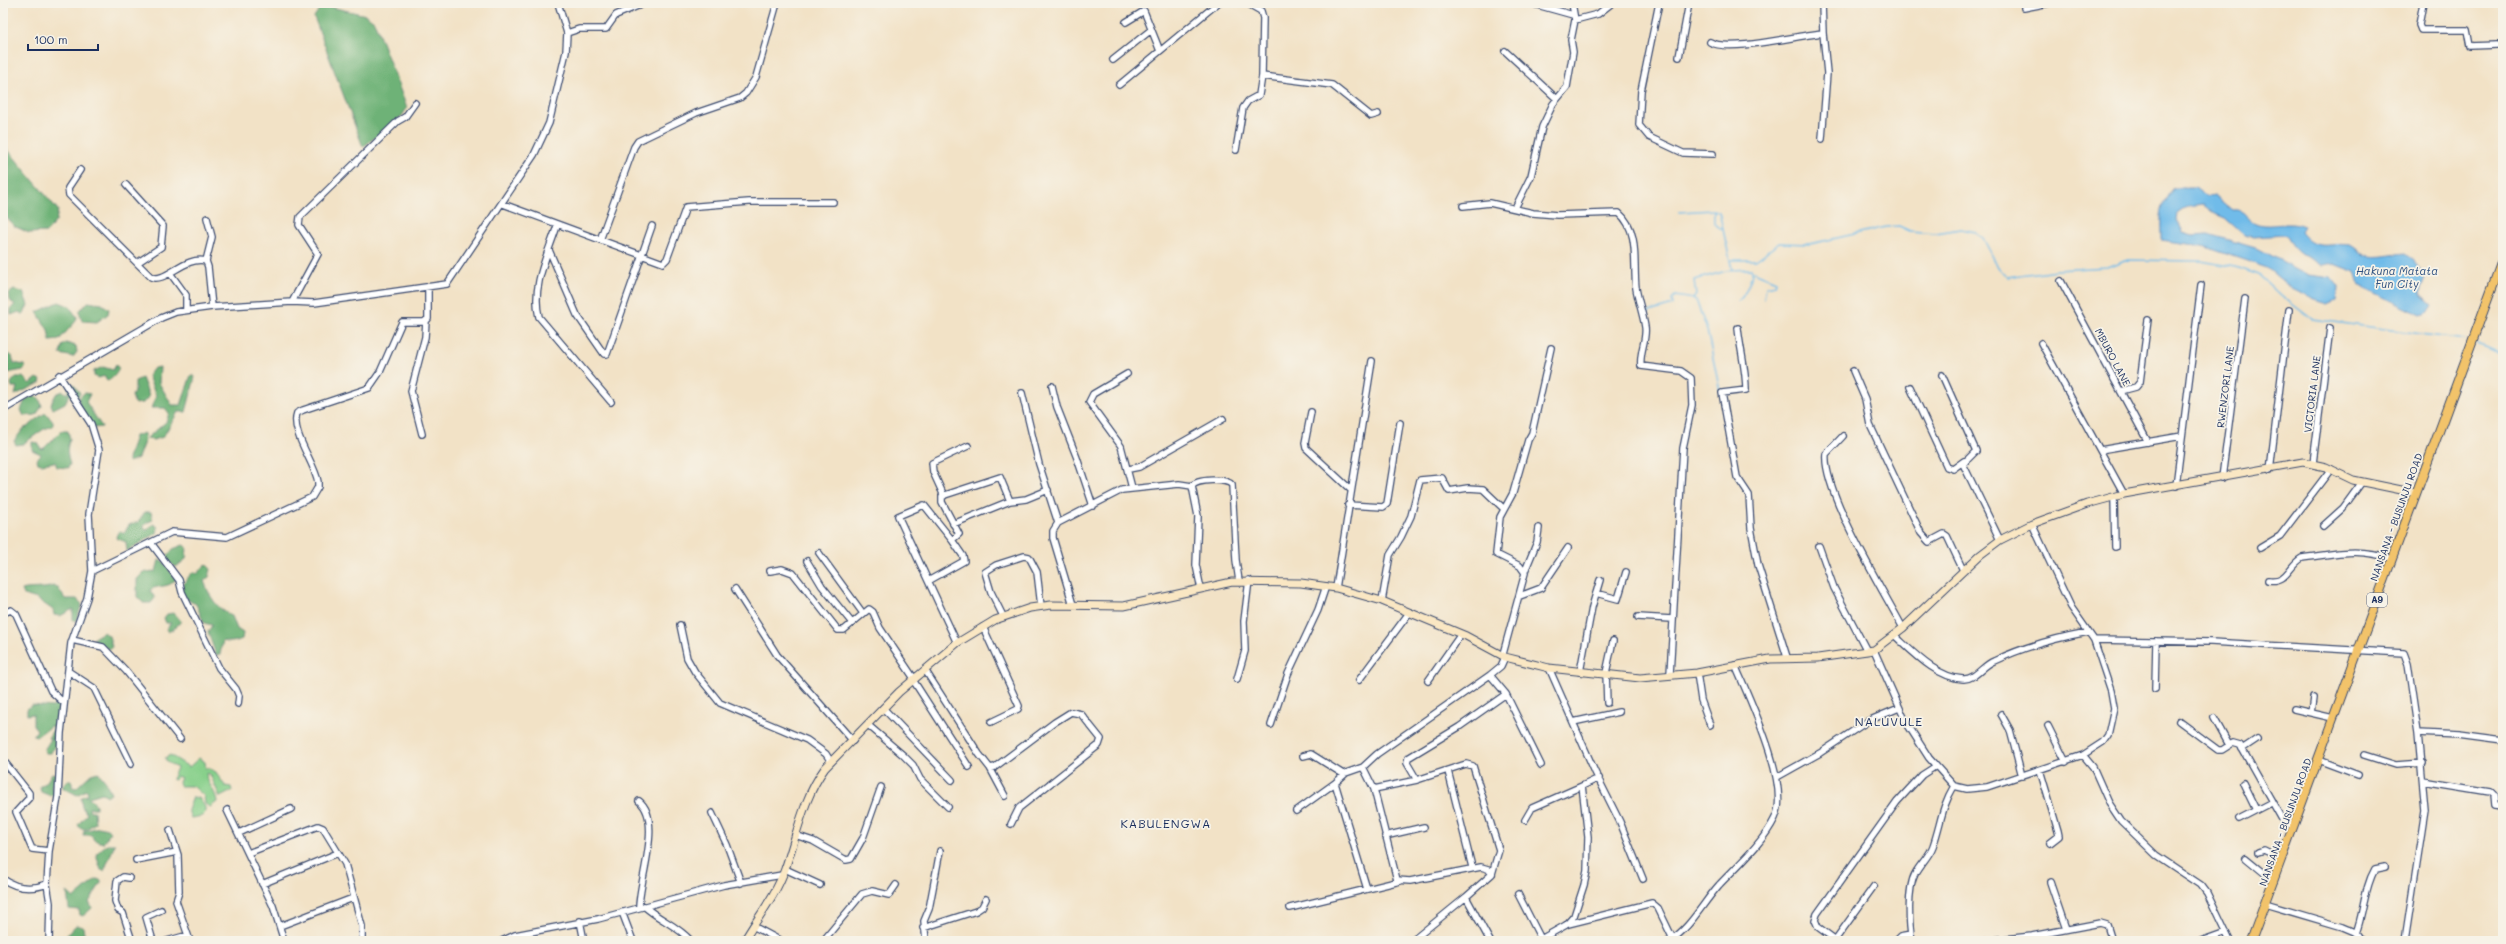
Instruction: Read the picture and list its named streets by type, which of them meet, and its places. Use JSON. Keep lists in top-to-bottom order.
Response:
{
  "streets": {
    "main road": ["NANSANA - BUSUNJU ROAD", "A9"],
    "street": ["MBURO LANE", "RWENZORI LANE", "VICTORIA LANE"]
  },
  "districts": ["NALUVULE", "KABULENGWA"],
  "water": ["Hakuna Matata Fun City"],
  "scale_bar": "100 m"
}
